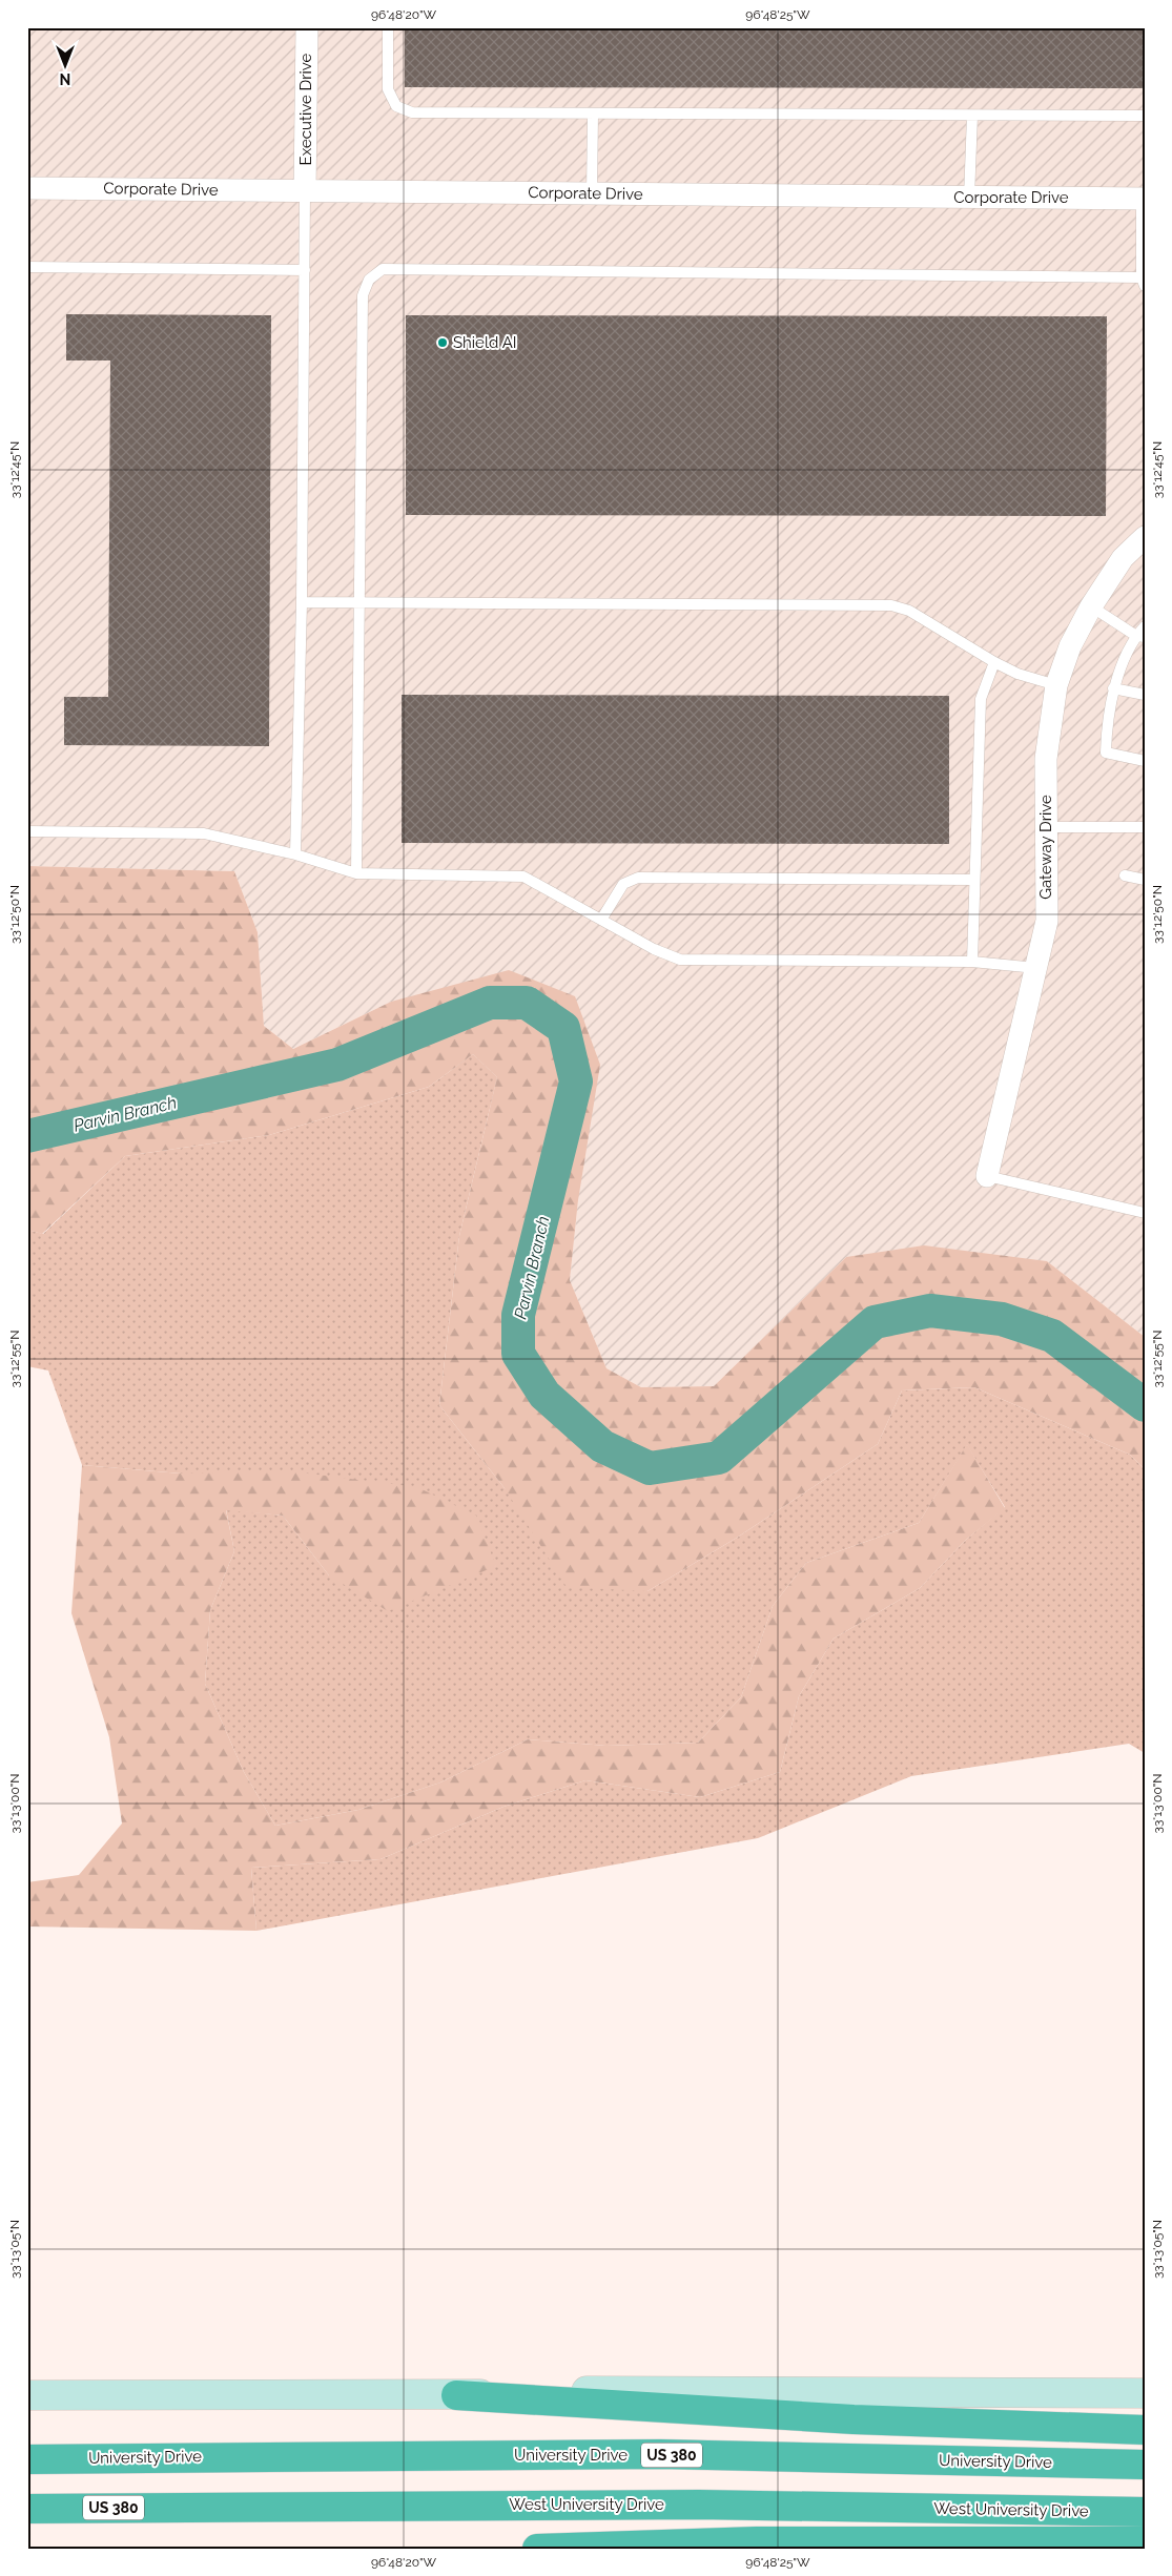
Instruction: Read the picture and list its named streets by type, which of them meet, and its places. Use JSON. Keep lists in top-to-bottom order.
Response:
{
  "streets": {
    "highway": ["University Drive", "US 380", "West University Drive"],
    "street": ["Executive Drive", "Corporate Drive", "Gateway Drive"]
  },
  "crossings": [
    ["Executive Drive", "Corporate Drive"]
  ],
  "water": ["Parvin Branch"],
  "places": ["Shield AI"],
  "north": "bottom",
  "coordinates": [
    "96°48'20\"W",
    "96°48'25\"W",
    "33°12'45\"N",
    "33°12'50\"N",
    "33°12'55\"N",
    "33°13'00\"N",
    "33°13'05\"N"
  ]
}
